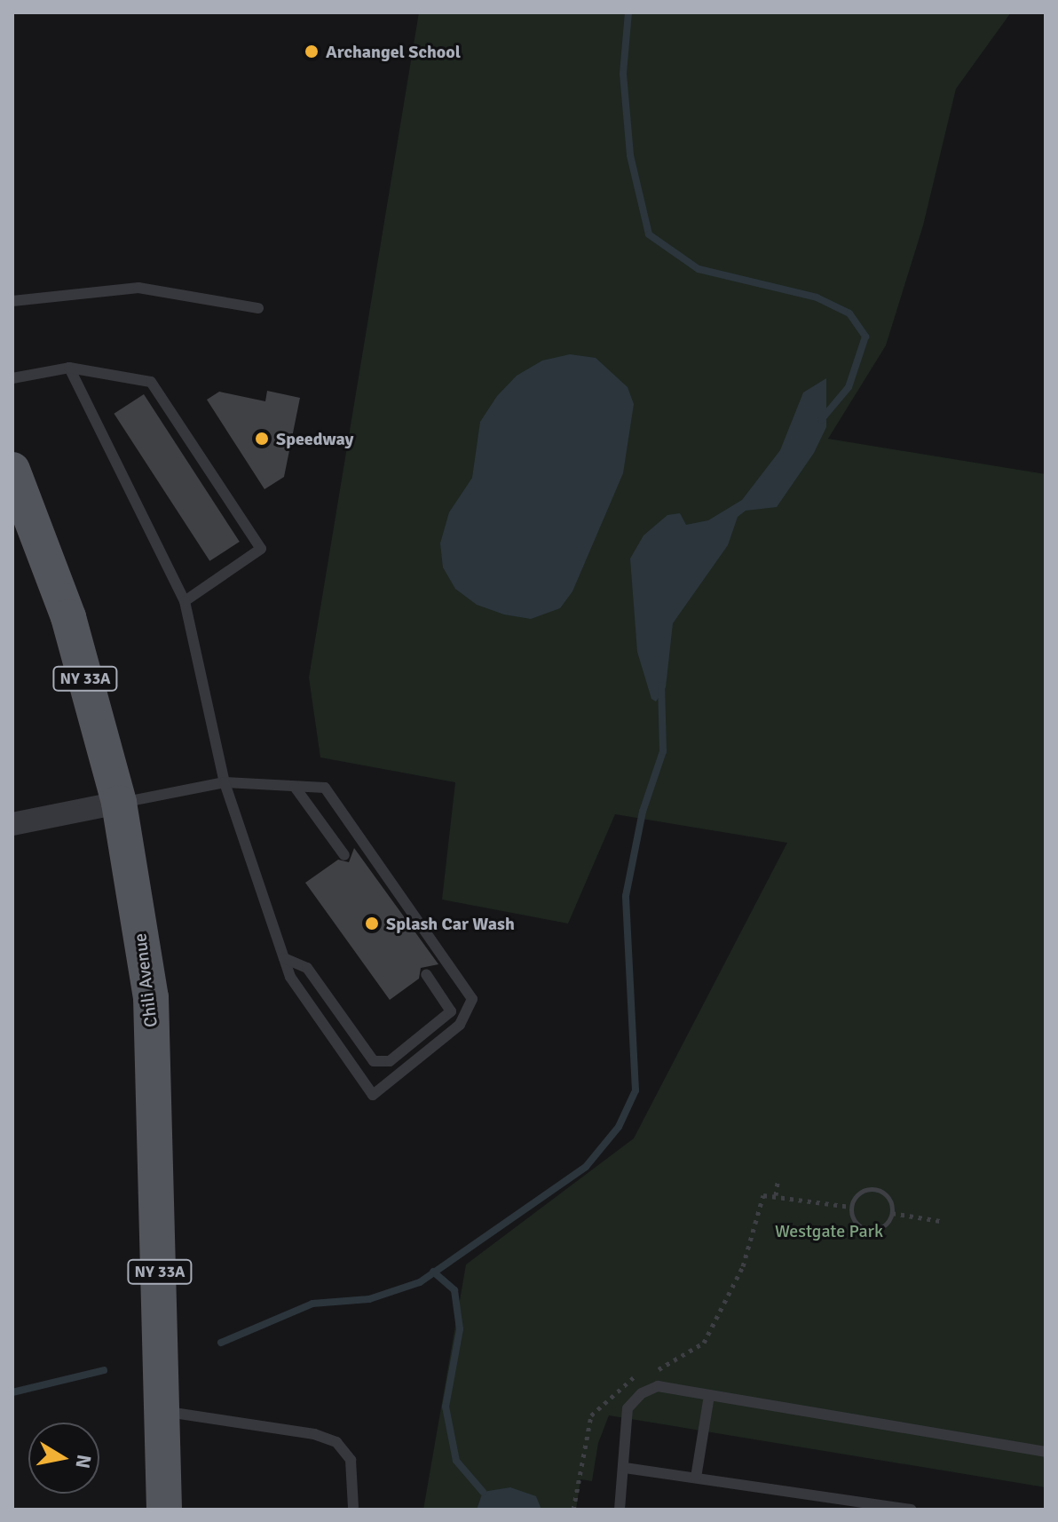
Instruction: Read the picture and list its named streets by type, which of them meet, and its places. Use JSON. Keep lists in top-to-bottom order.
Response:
{
  "streets": {
    "main road": ["NY 33A", "Chili Avenue"]
  },
  "parks": ["Westgate Park"],
  "places": ["Archangel School", "Speedway", "Splash Car Wash"],
  "north": "right"
}
